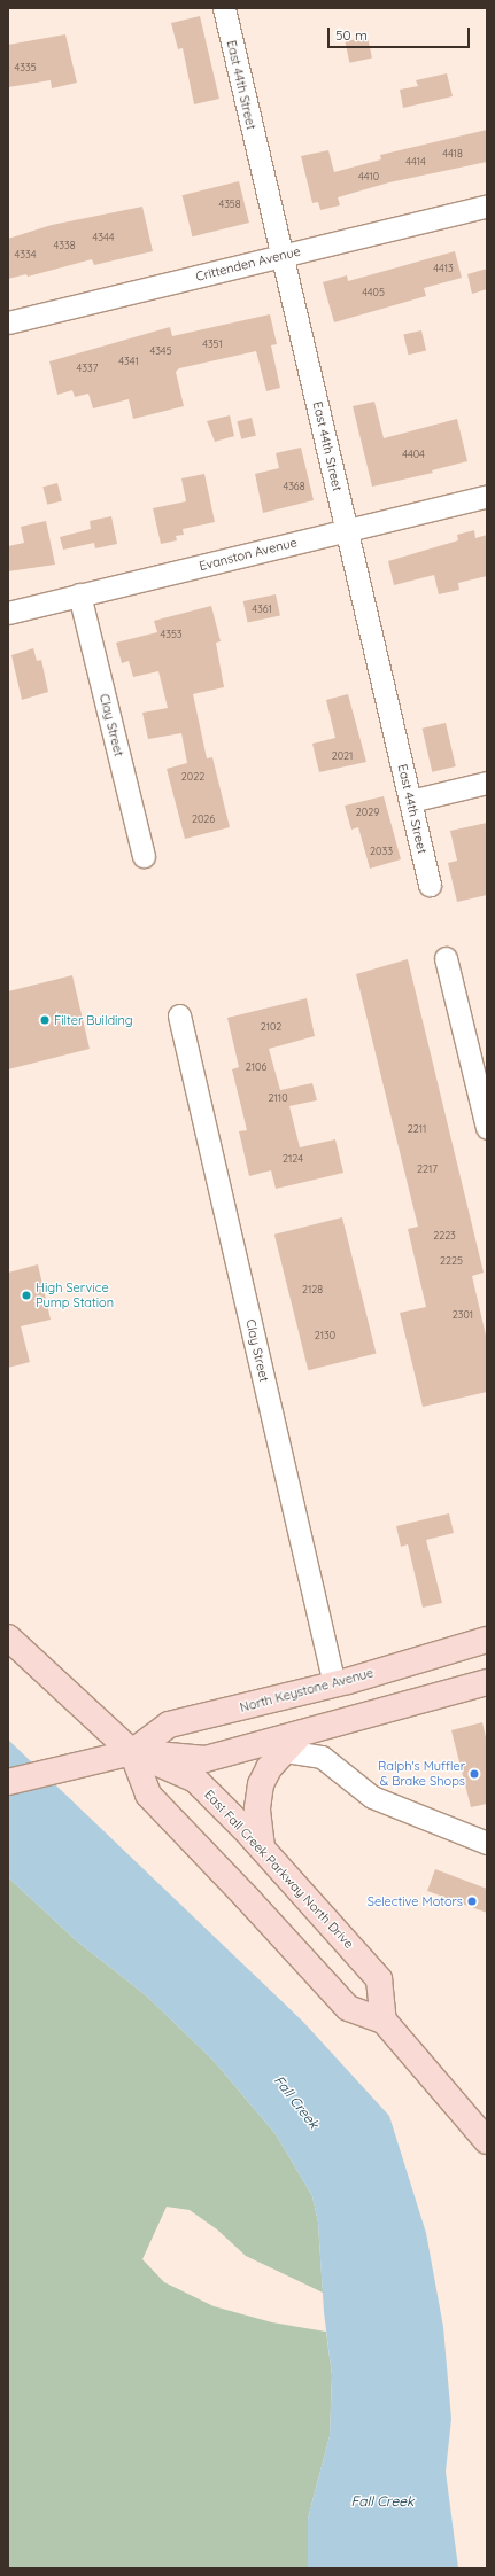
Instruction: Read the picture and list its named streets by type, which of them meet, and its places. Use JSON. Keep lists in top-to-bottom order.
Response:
{
  "streets": {
    "main road": ["North Keystone Avenue", "East Fall Creek Parkway North Drive"],
    "street": [
      "East 44th Street",
      "Crittenden Avenue",
      "Evanston Avenue",
      "Clay Street"
    ]
  },
  "crossings": [
    ["East 44th Street", "Crittenden Avenue"],
    ["East 44th Street", "Evanston Avenue"],
    ["Evanston Avenue", "Clay Street"],
    ["Clay Street", "North Keystone Avenue"],
    ["North Keystone Avenue", "East Fall Creek Parkway North Drive"]
  ],
  "water": ["Fall Creek"],
  "places": [
    "Filter Building",
    "High Service Pump Station",
    "Ralph's Muffler & Brake Shops",
    "Selective Motors"
  ],
  "house_numbers": [
    "4335",
    "4418",
    "4414",
    "4410",
    "4358",
    "4344",
    "4338",
    "4334",
    "4413",
    "4405",
    "4351",
    "4345",
    "4341",
    "4337",
    "4404",
    "4368",
    "4361",
    "4353",
    "2021",
    "2022",
    "2029",
    "2026",
    "2033",
    "2102",
    "2106",
    "2110",
    "2211",
    "2124",
    "2217",
    "2223",
    "2225",
    "2128",
    "2301",
    "2130"
  ],
  "scale_bar": "50 m"
}
